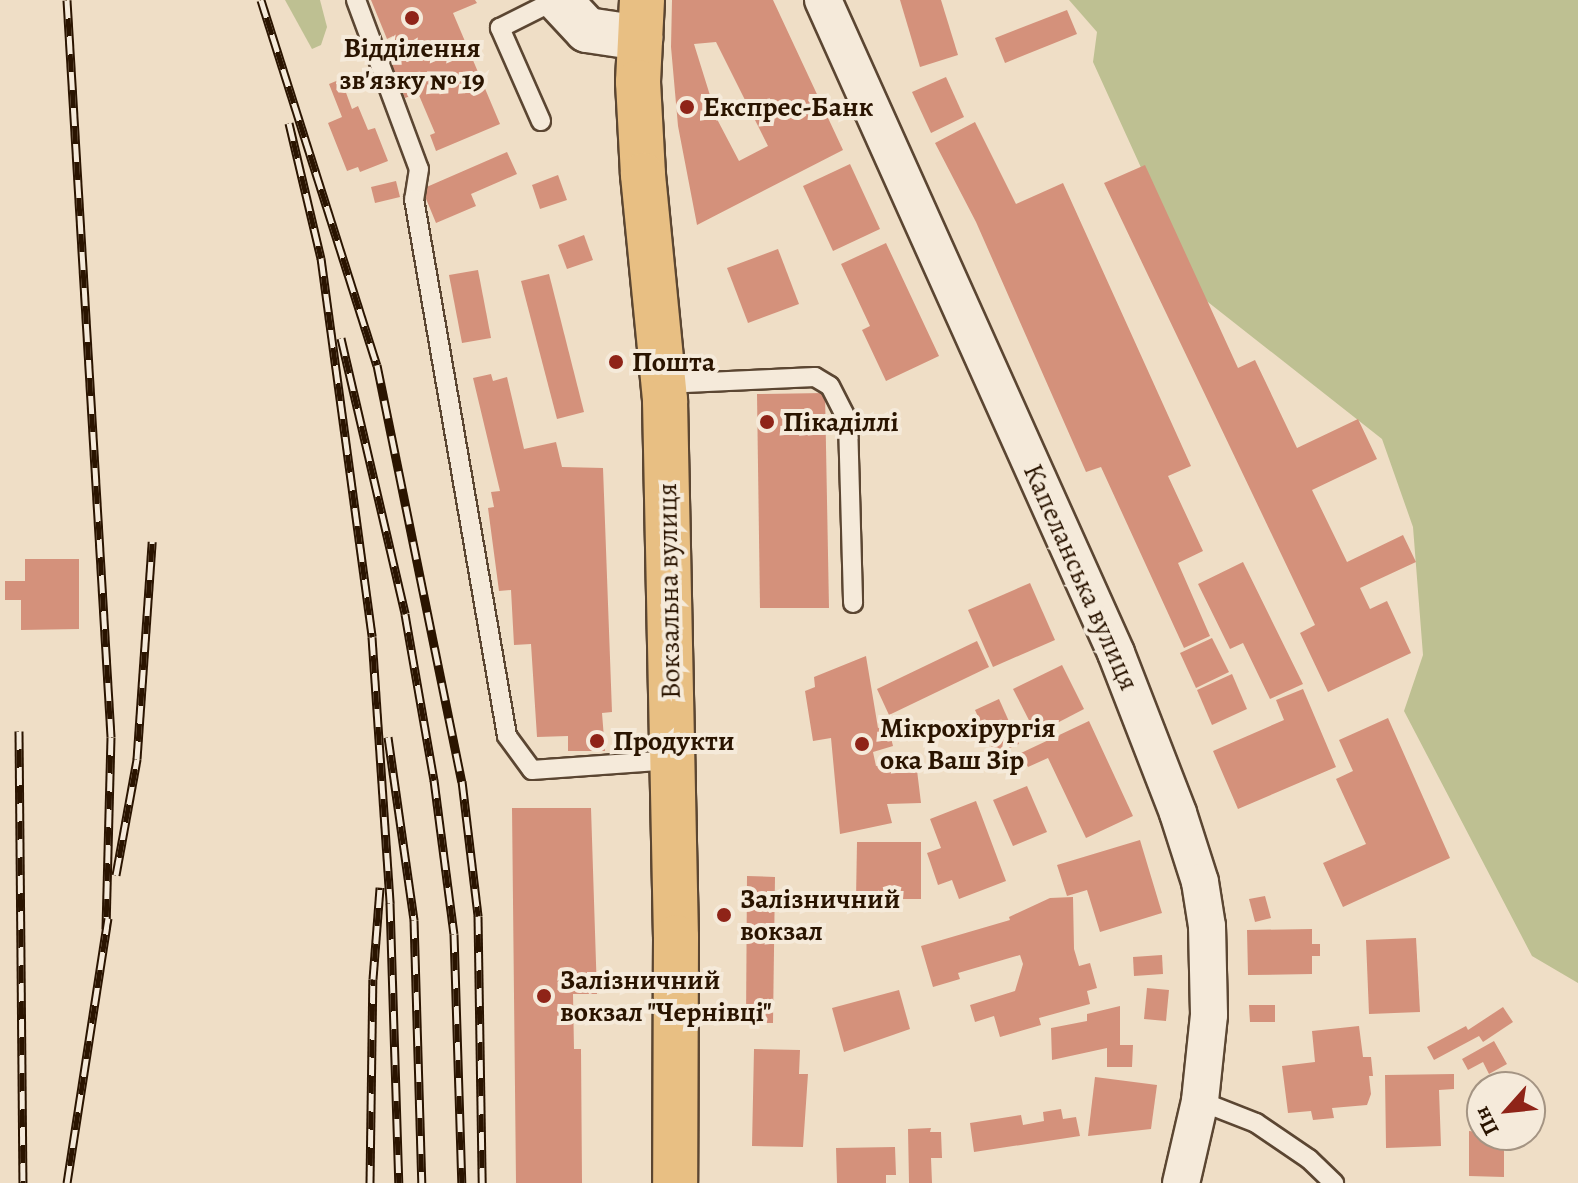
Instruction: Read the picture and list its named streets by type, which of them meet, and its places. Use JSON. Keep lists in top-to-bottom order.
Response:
{
  "streets": {
    "main road": ["Вокзальна вулиця"],
    "street": ["Капеланська вулиця"]
  },
  "places": [
    "Відділення зв'язку № 19",
    "Eкспрес-Банк",
    "Пошта",
    "Пікаділлі",
    "Продукти",
    "Мікрохірургія ока Ваш Зір",
    "Залізничний вокзал",
    "Залізничний вокзал \"Чернівці\""
  ],
  "north": "bottom left"
}
